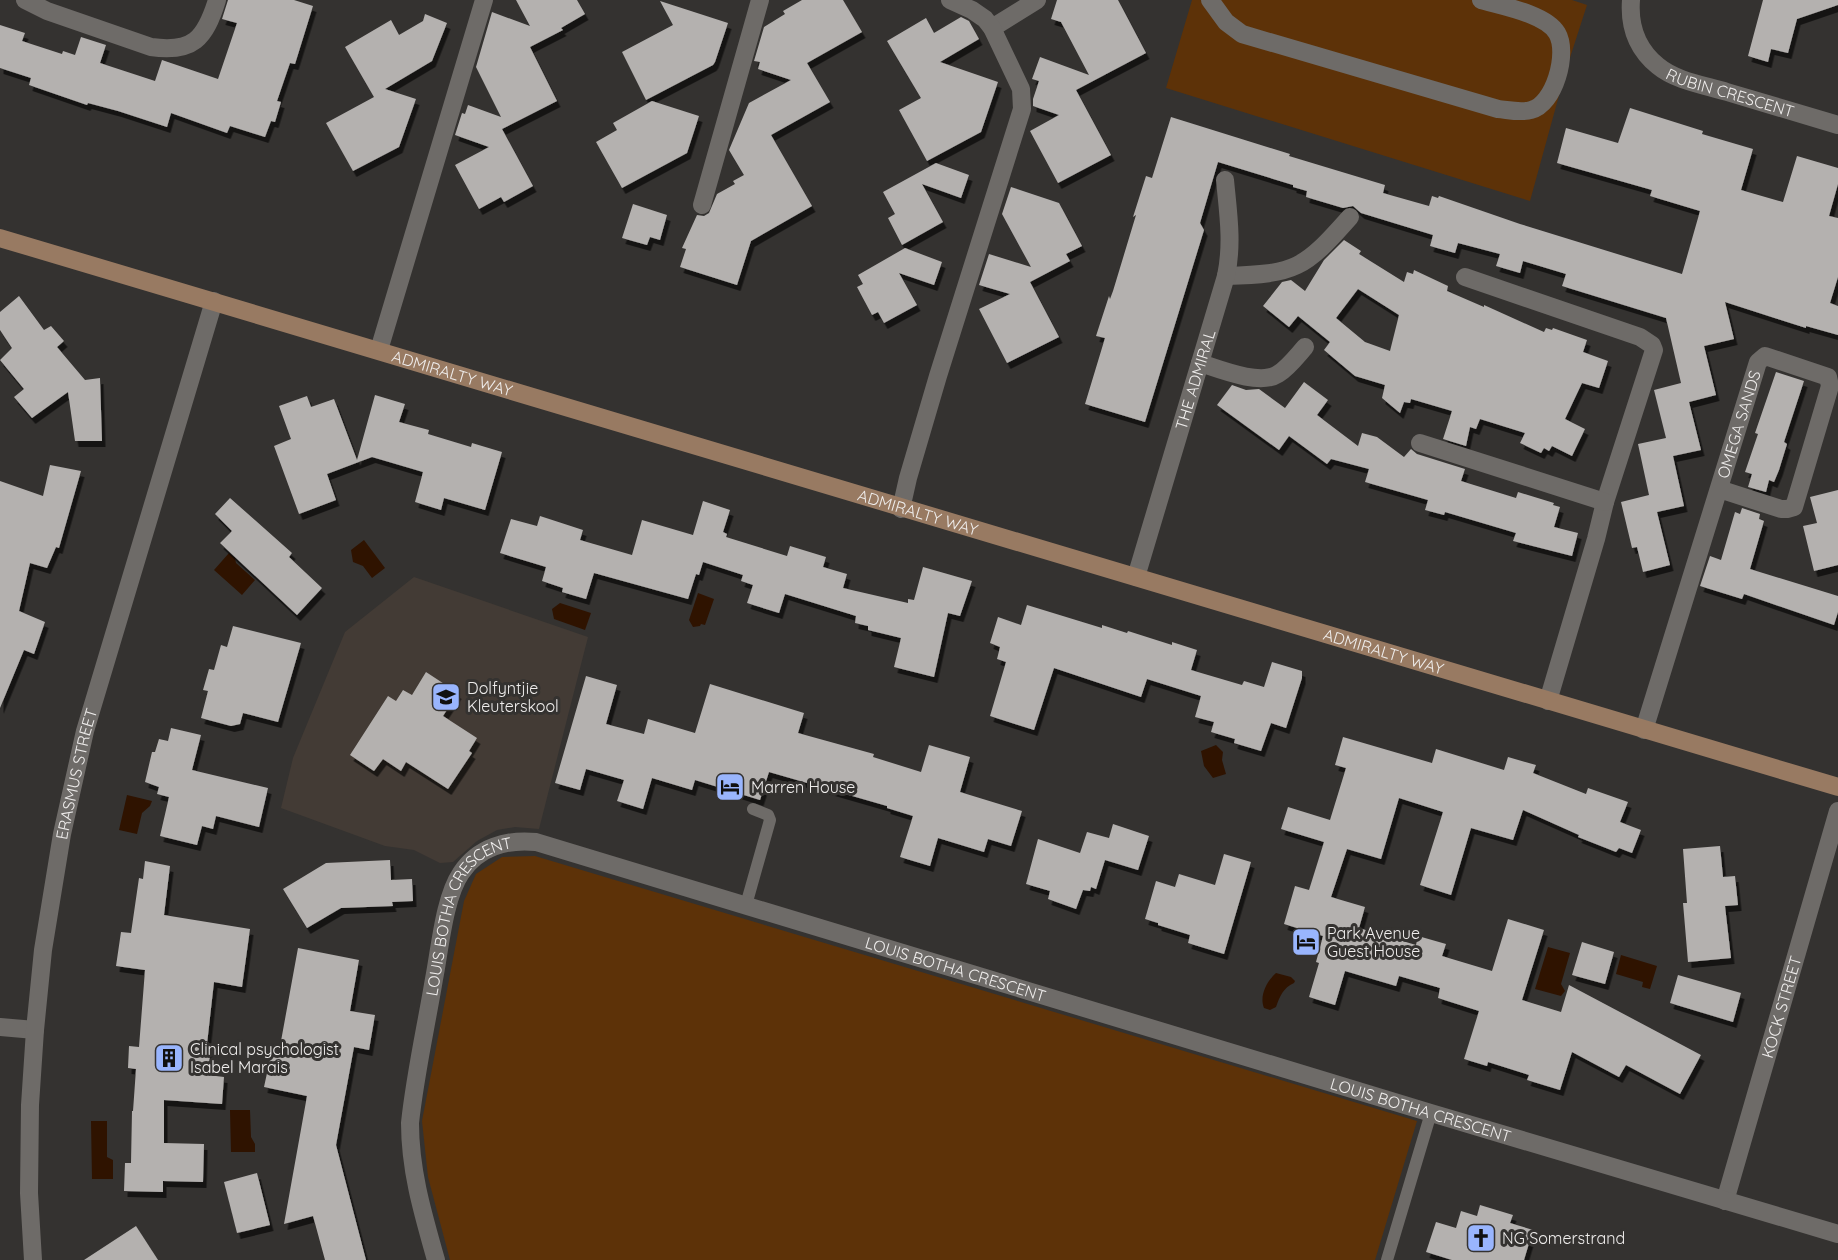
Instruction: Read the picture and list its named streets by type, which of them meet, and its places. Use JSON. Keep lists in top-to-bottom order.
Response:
{
  "streets": {
    "main road": ["ADMIRALTY WAY"],
    "street": [
      "RUBIN CRESCENT",
      "THE ADMIRAL",
      "OMEGA SANDS",
      "ERASMUS STREET",
      "LOUIS BOTHA CRESCENT",
      "KOCK STREET"
    ]
  },
  "crossings": [
    ["ADMIRALTY WAY", "THE ADMIRAL"],
    ["ADMIRALTY WAY", "OMEGA SANDS"],
    ["ADMIRALTY WAY", "ERASMUS STREET"],
    ["LOUIS BOTHA CRESCENT", "KOCK STREET"]
  ],
  "places": {
    "school or university": ["Dolfyntjie Kleuterskool"],
    "hotel": ["Marren House", "Park Avenue Guest House"],
    "building": ["Clinical psychologist Isabel Marais"],
    "church": ["NG Somerstrand"]
  }
}
